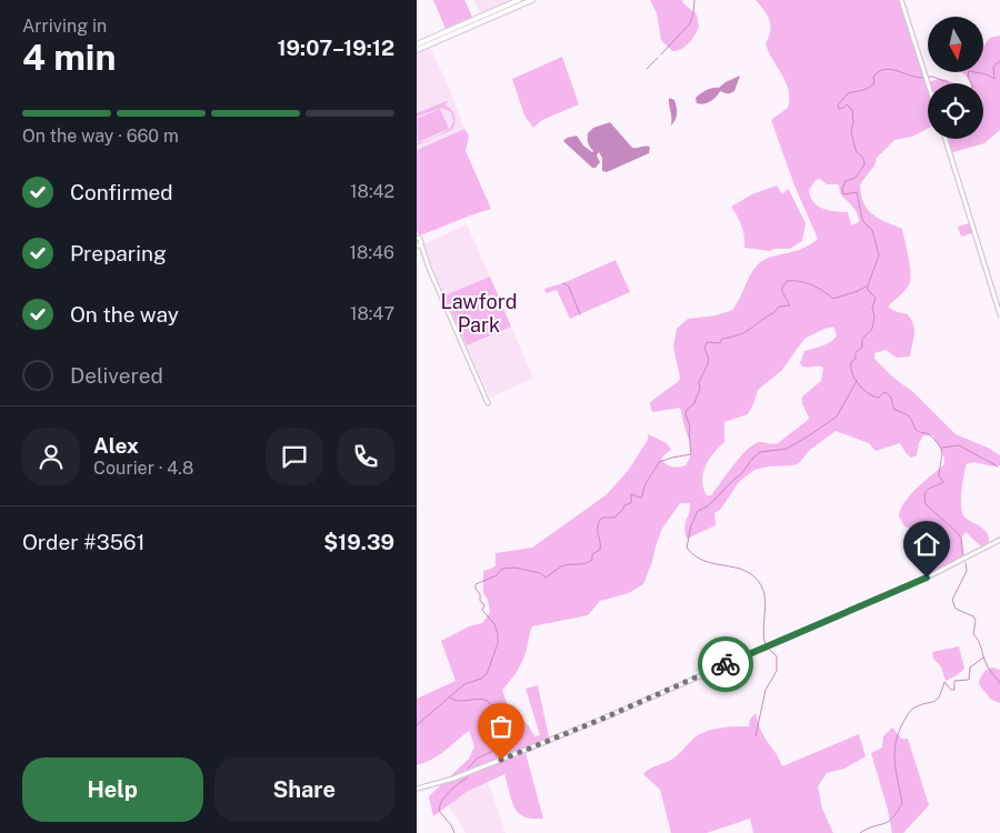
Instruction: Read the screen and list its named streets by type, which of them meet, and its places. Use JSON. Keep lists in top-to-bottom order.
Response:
{
  "parks": ["Lawford Park"],
  "north": "bottom",
  "page": {
    "heading": ["4 min", "Arriving in", "19:07–19:12"],
    "panel": [
      "Alex",
      "Courier · 4.8",
      "Order #3561",
      "$19.39"
    ],
    "bar": "On the way · 660 m",
    "list": [
      ["Confirmed", "18:42"],
      ["Preparing", "18:46"],
      ["On the way", "18:47"],
      "Delivered"
    ],
    "buttons": ["Help", "Share"]
  }
}
